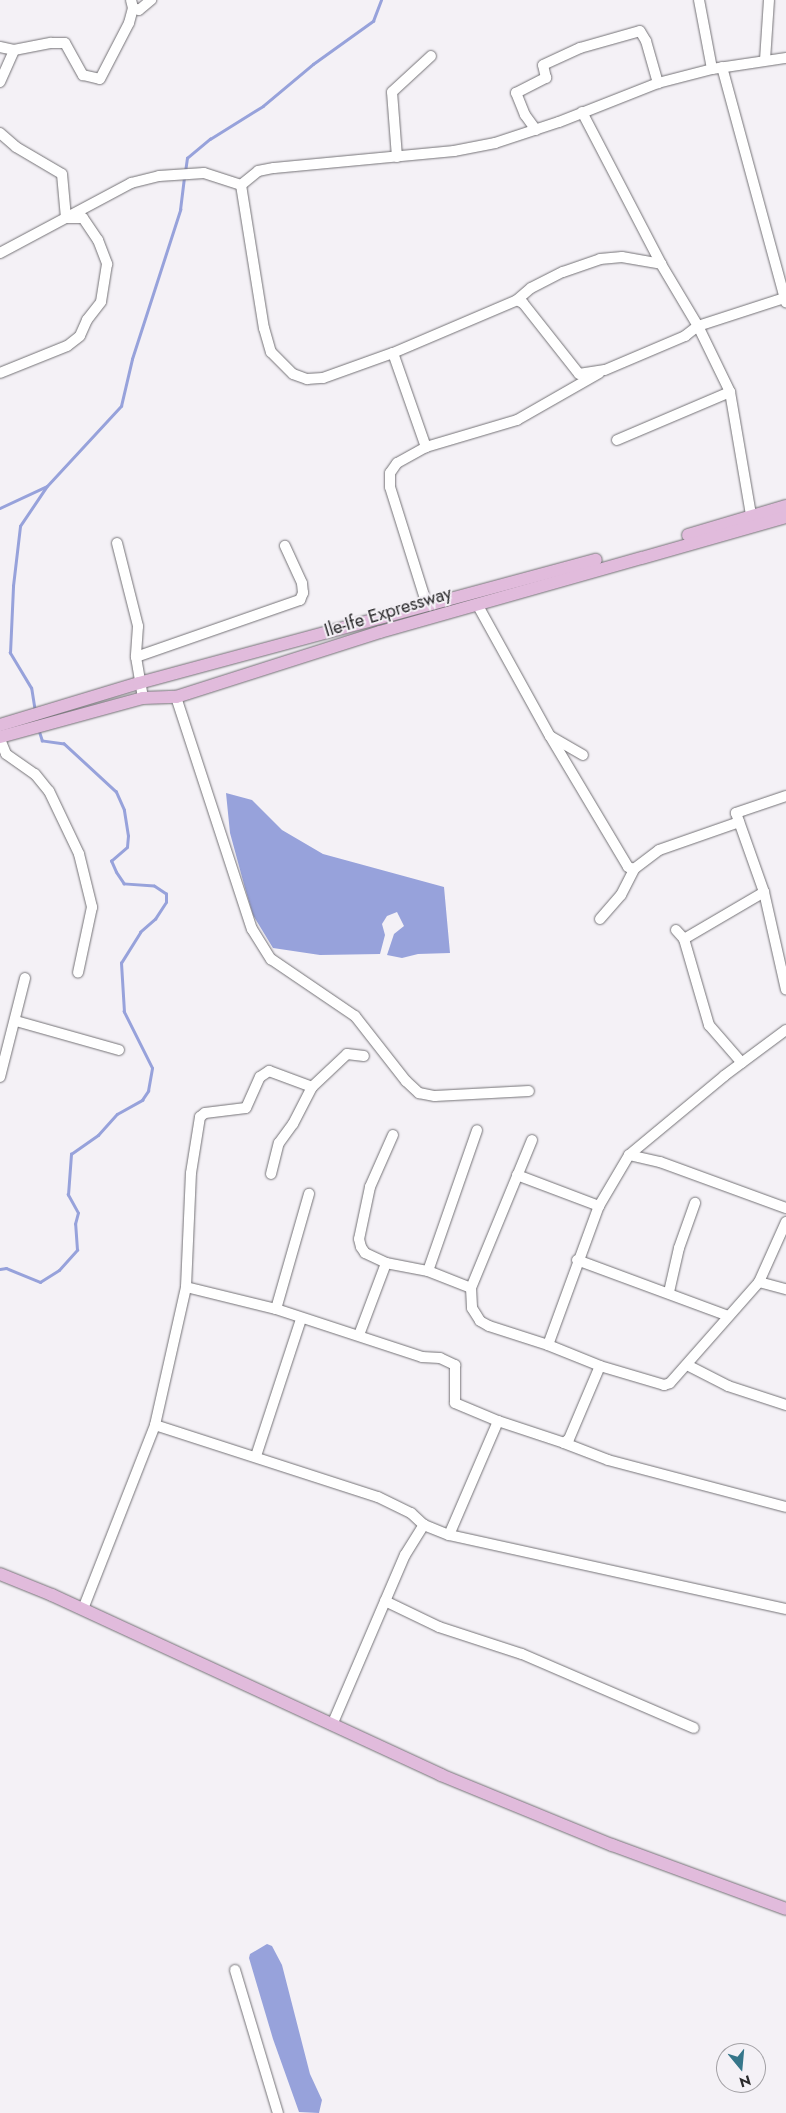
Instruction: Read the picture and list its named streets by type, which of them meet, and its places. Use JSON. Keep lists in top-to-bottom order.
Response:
{
  "streets": {
    "main road": ["Ile-Ife Expressway"]
  },
  "north": "bottom"
}
